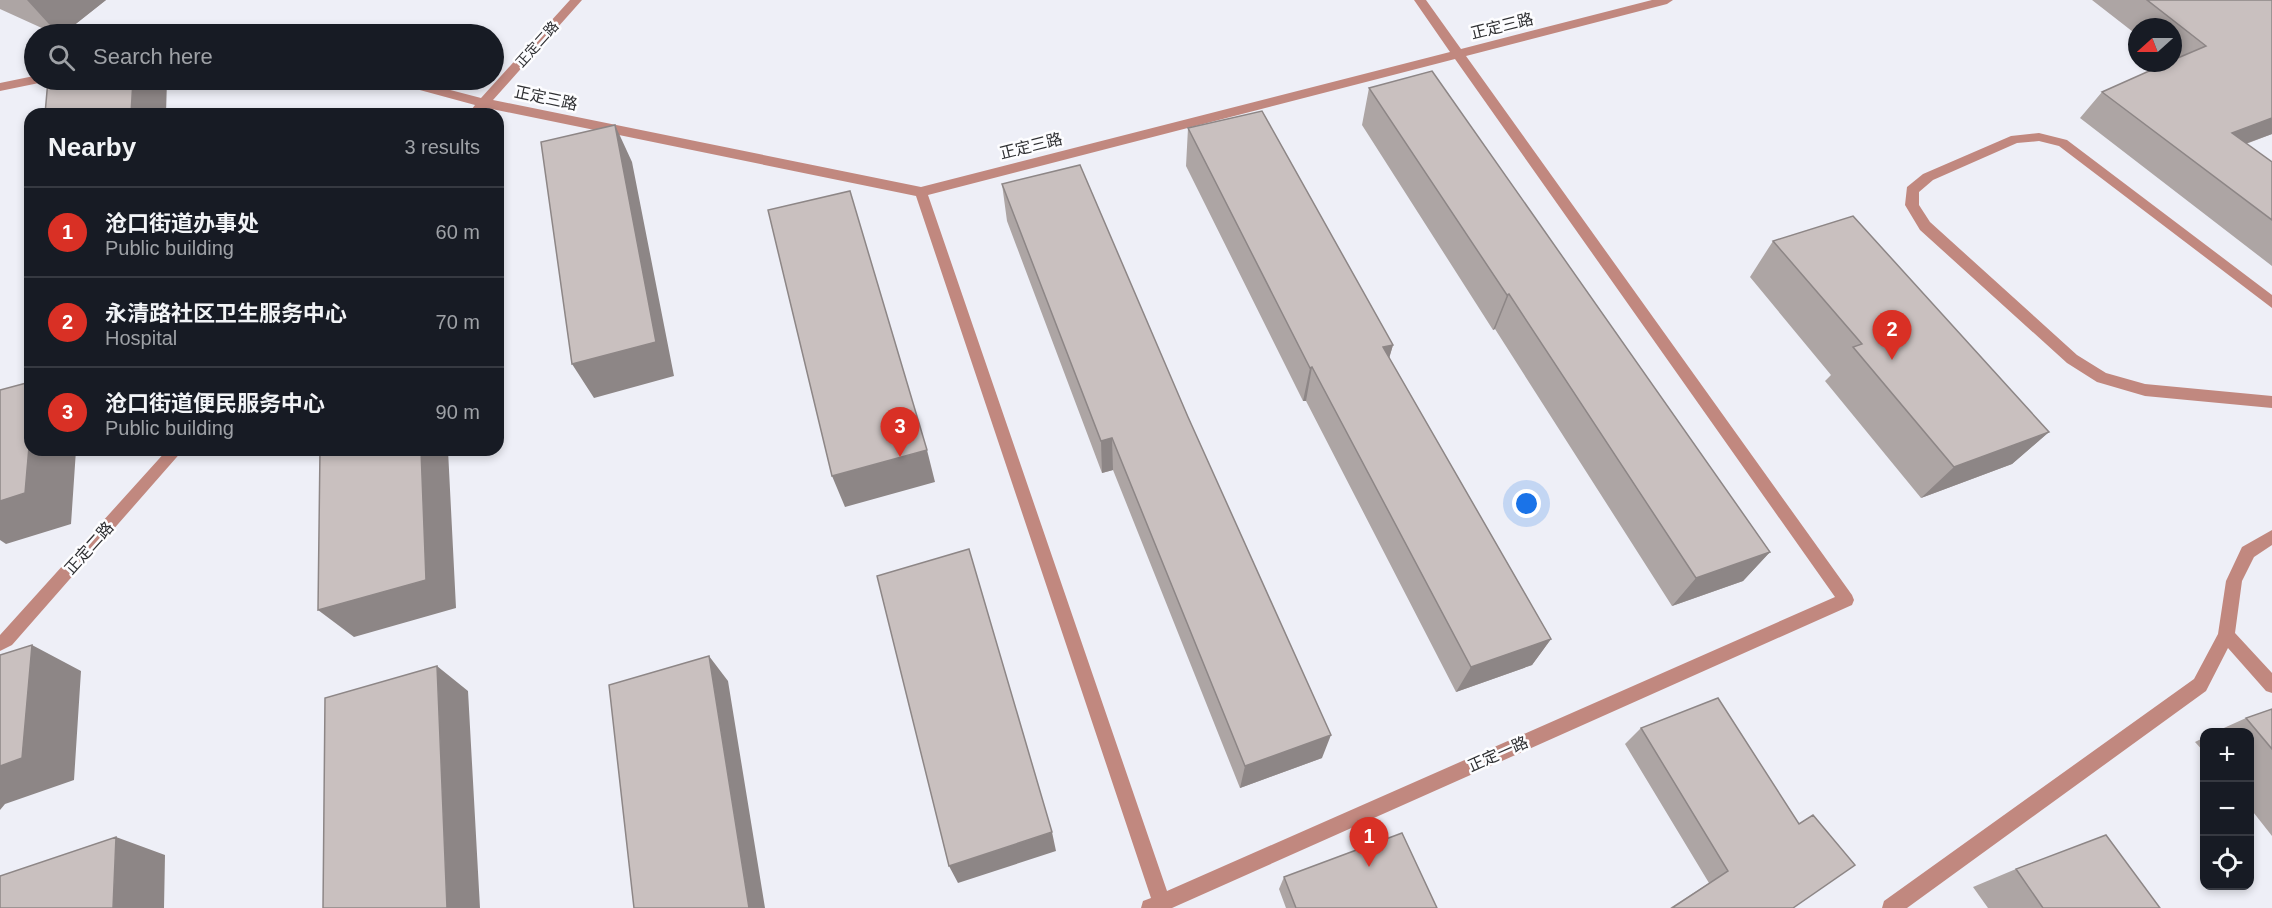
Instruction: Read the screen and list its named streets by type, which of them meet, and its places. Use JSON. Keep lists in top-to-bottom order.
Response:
{
  "streets": {
    "lane": ["正定三路", "正定二路", "正定一路"]
  },
  "crossings": [
    ["正定三路", "正定二路"],
    ["正定三路", "正定一路"]
  ],
  "north": "left",
  "page": {
    "search": "Search here",
    "heading": ["Nearby", "3 results"],
    "list": [
      {
        "mark": "1",
        "name": "沧口街道办事处",
        "note": "Public building",
        "value": "60 m"
      },
      {
        "mark": "2",
        "name": "永清路社区卫生服务中心",
        "note": "Hospital",
        "value": "70 m"
      },
      {
        "mark": "3",
        "name": "沧口街道便民服务中心",
        "note": "Public building",
        "value": "90 m"
      }
    ],
    "pins": ["2", "3", "1"],
    "map_buttons": ["+", "−"]
  }
}
